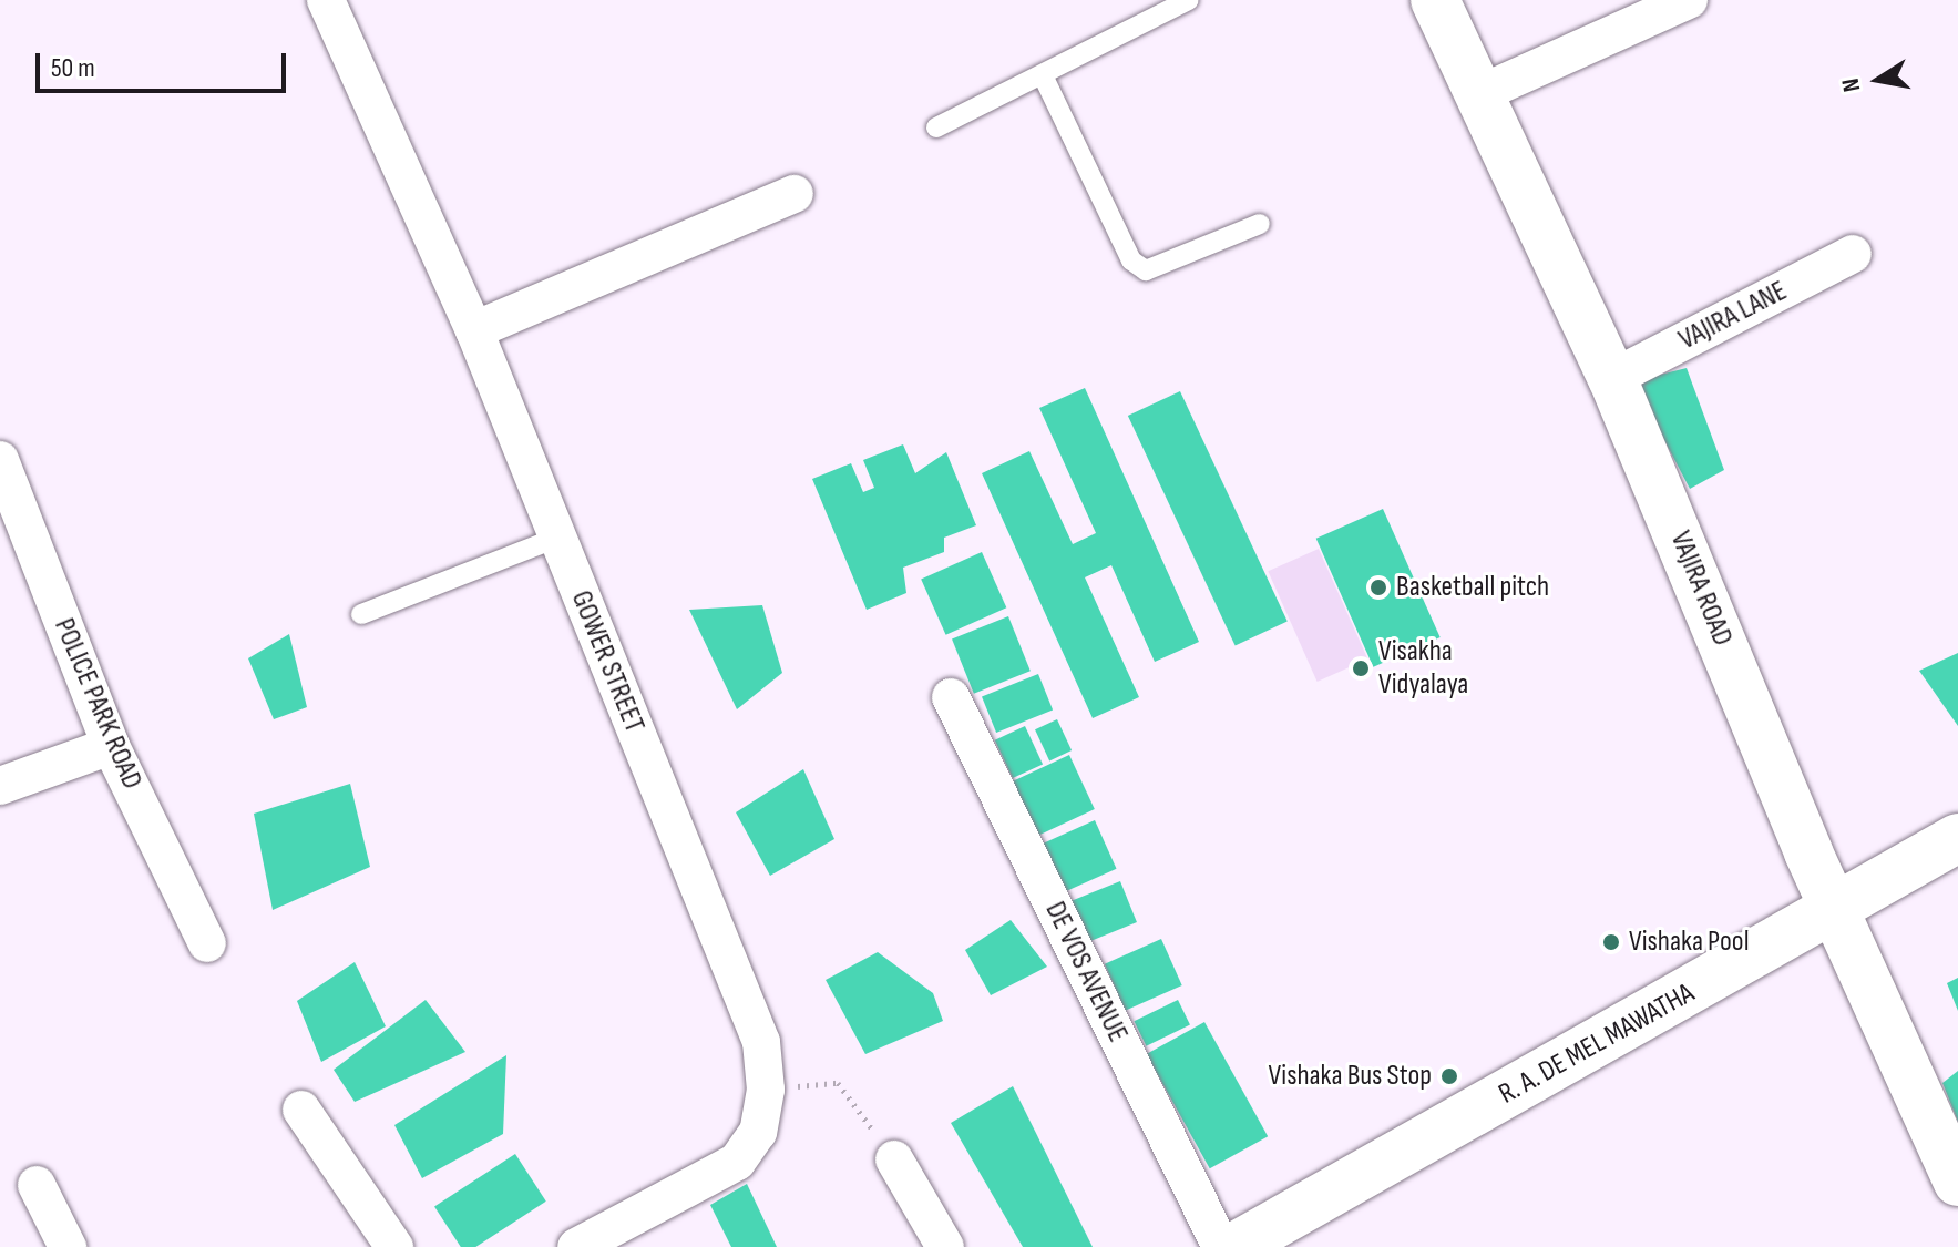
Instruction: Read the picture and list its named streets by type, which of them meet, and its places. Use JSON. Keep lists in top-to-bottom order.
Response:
{
  "streets": {
    "main road": ["VAJIRA ROAD", "R. A. DE MEL MAWATHA"],
    "street": [
      "VAJIRA LANE",
      "GOWER STREET",
      "POLICE PARK ROAD",
      "DE VOS AVENUE"
    ]
  },
  "crossings": [
    ["VAJIRA LANE", "VAJIRA ROAD"],
    ["VAJIRA ROAD", "R. A. DE MEL MAWATHA"]
  ],
  "places": [
    "Basketball pitch",
    "Visakha Vidyalaya",
    "Vishaka Pool",
    "Vishaka Bus Stop"
  ],
  "scale_bar": "50 m",
  "north": "left"
}
